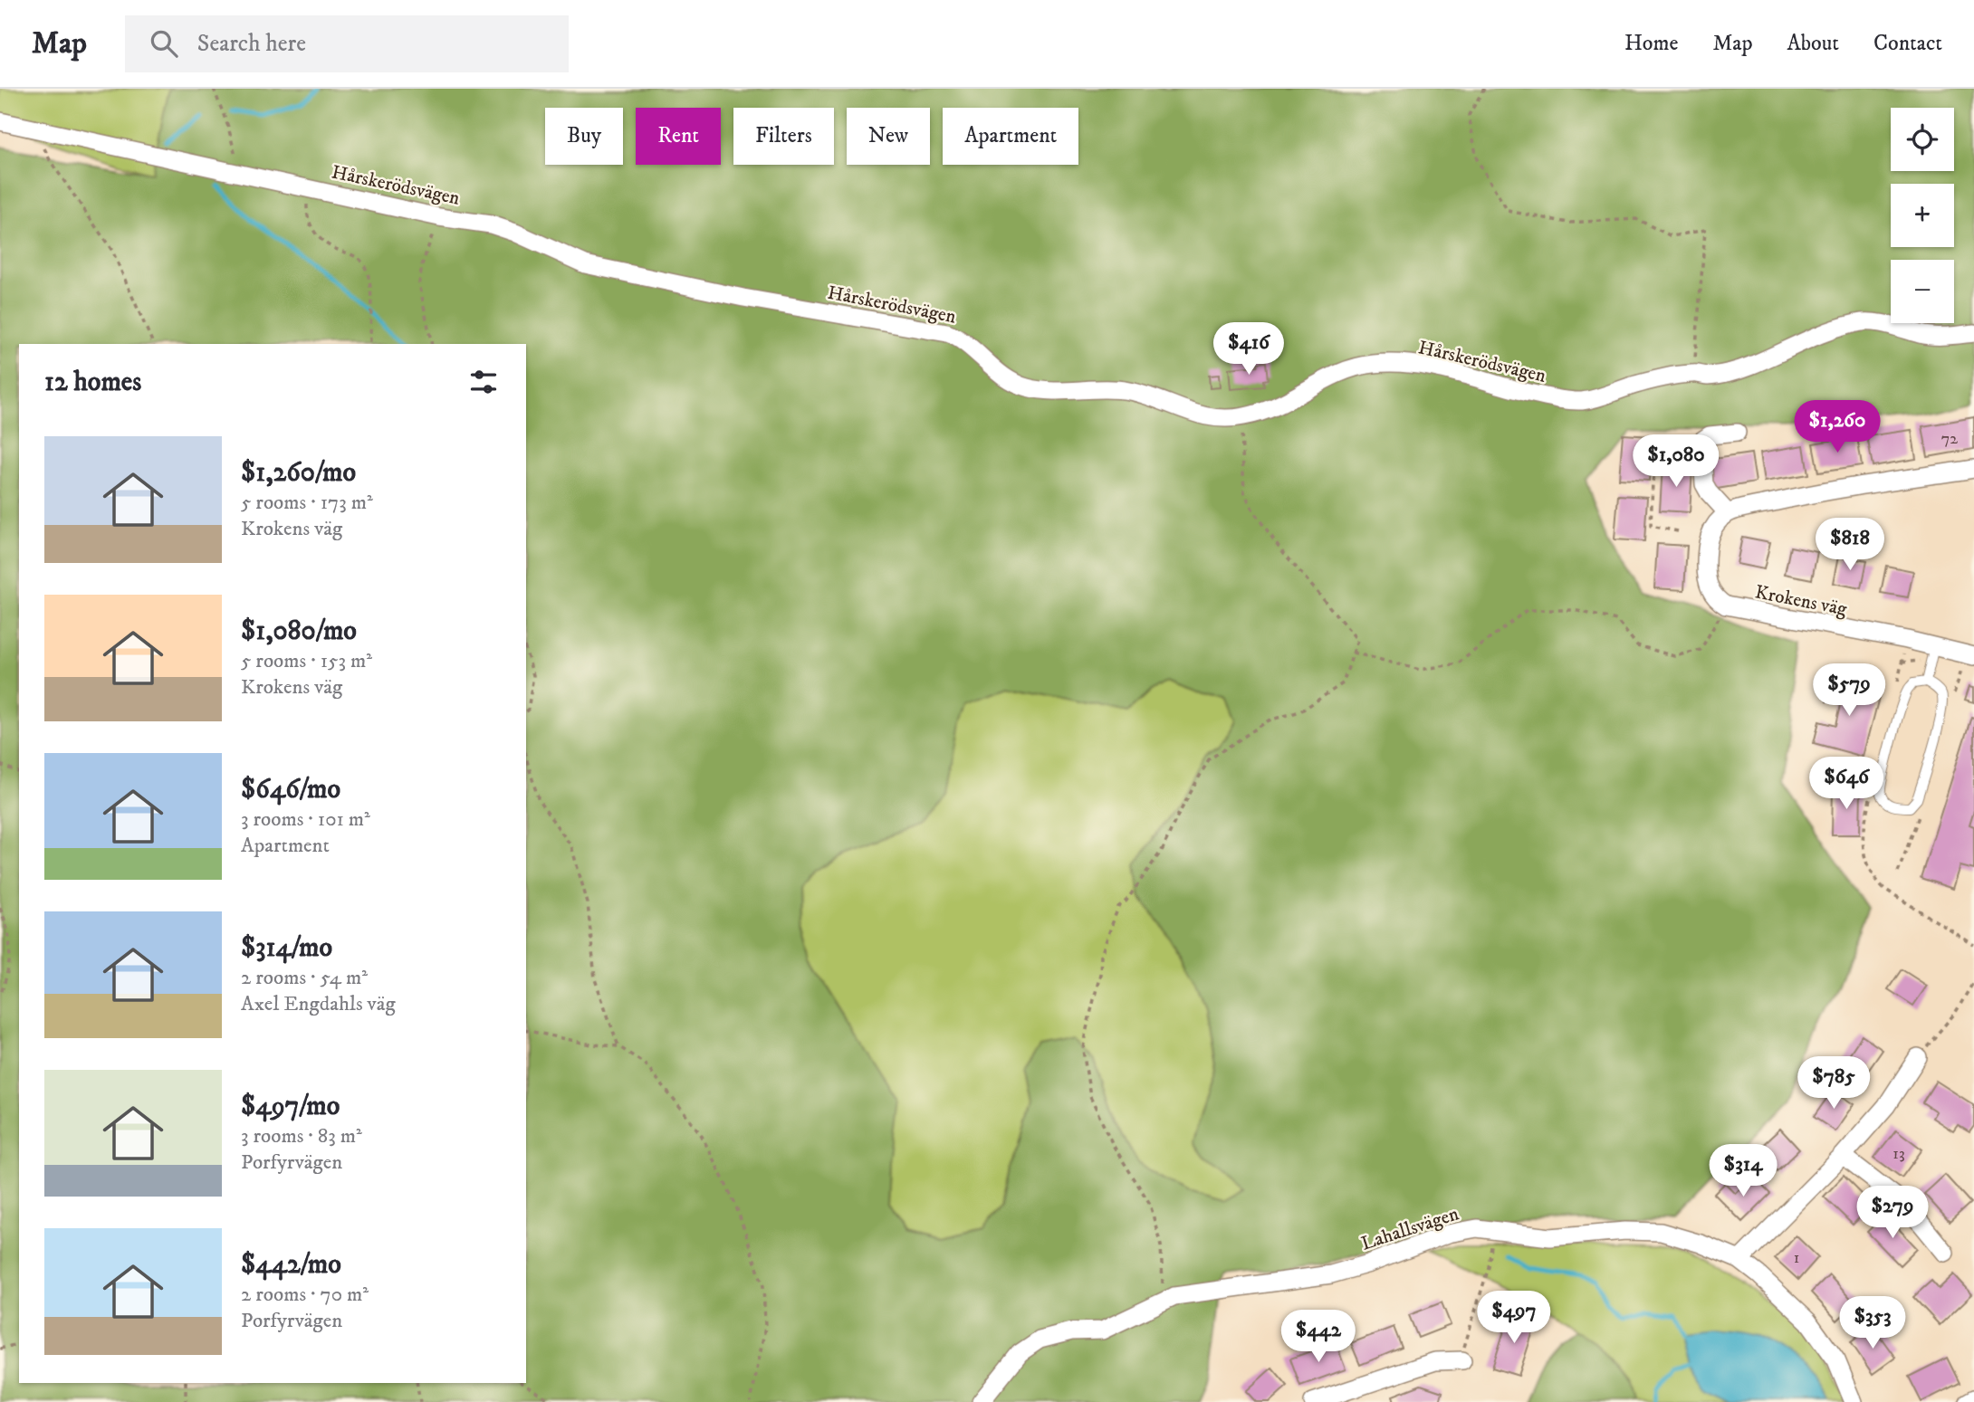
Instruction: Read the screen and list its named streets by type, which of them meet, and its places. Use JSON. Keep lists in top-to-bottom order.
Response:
{
  "streets": {
    "street": ["Hårskerödsvägen", "Krokens väg", "Lahallsvägen"]
  },
  "house_numbers": ["72", "13", "1"],
  "page": {
    "header": "Map",
    "search": "Search here",
    "nav": [
      "Home",
      "Map",
      "About",
      "Contact"
    ],
    "map_buttons": ["+", "−"],
    "chip": [
      "Buy",
      "Rent",
      "Filters",
      "New",
      "Apartment"
    ],
    "price": [
      "$416",
      "$1,260",
      "$1,080",
      "$818",
      "$579",
      "$646",
      "$785",
      "$314",
      "$279",
      "$497",
      "$353",
      "$442"
    ],
    "heading": "12 homes",
    "list": [
      {
        "name": "$1,260/mo",
        "note": "5 rooms · 173 m² · Krokens väg"
      },
      {
        "name": "$1,080/mo",
        "note": "5 rooms · 153 m² · Krokens väg"
      },
      {
        "name": "$646/mo",
        "note": "3 rooms · 101 m² · Apartment"
      },
      {
        "name": "$314/mo",
        "note": "2 rooms · 54 m² · Axel Engdahls väg"
      },
      {
        "name": "$497/mo",
        "note": "3 rooms · 83 m² · Porfyrvägen"
      },
      {
        "name": "$442/mo",
        "note": "2 rooms · 70 m² · Porfyrvägen"
      }
    ]
  }
}
